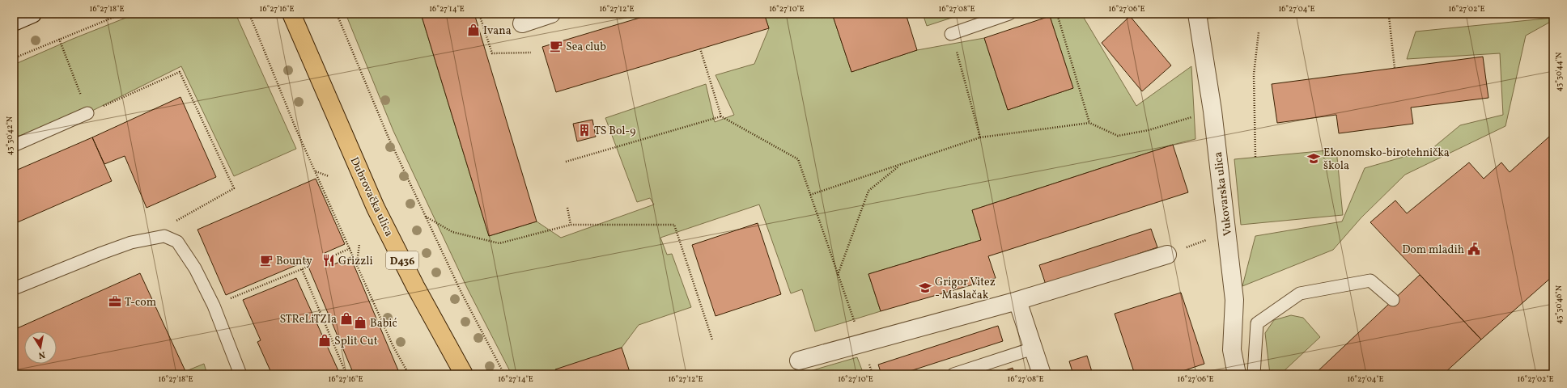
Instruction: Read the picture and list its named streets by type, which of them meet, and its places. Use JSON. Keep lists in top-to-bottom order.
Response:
{
  "streets": {
    "main road": ["Dubrovačka ulica", "D436"],
    "street": ["Vukovarska ulica"]
  },
  "places": {
    "shop": [
      "Ivana",
      "STReLiTZIa",
      "Babić",
      "Split Cut"
    ],
    "cafe": ["Sea club", "Bounty"],
    "building": ["TS Bol-9"],
    "school or university": ["Ekonomsko-birotehnička škola", "Grigor Vitez - Maslačak"],
    "public building": ["Dom mladih"],
    "restaurant": ["Grizzli"],
    "office": ["T-com"]
  },
  "north": "bottom",
  "coordinates": [
    "16°27'18\"E",
    "16°27'16\"E",
    "16°27'14\"E",
    "16°27'12\"E",
    "16°27'10\"E",
    "16°27'08\"E",
    "16°27'06\"E",
    "16°27'04\"E",
    "16°27'02\"E",
    "43°30'44\"N",
    "43°30'42\"N",
    "43°30'46\"N"
  ]
}
